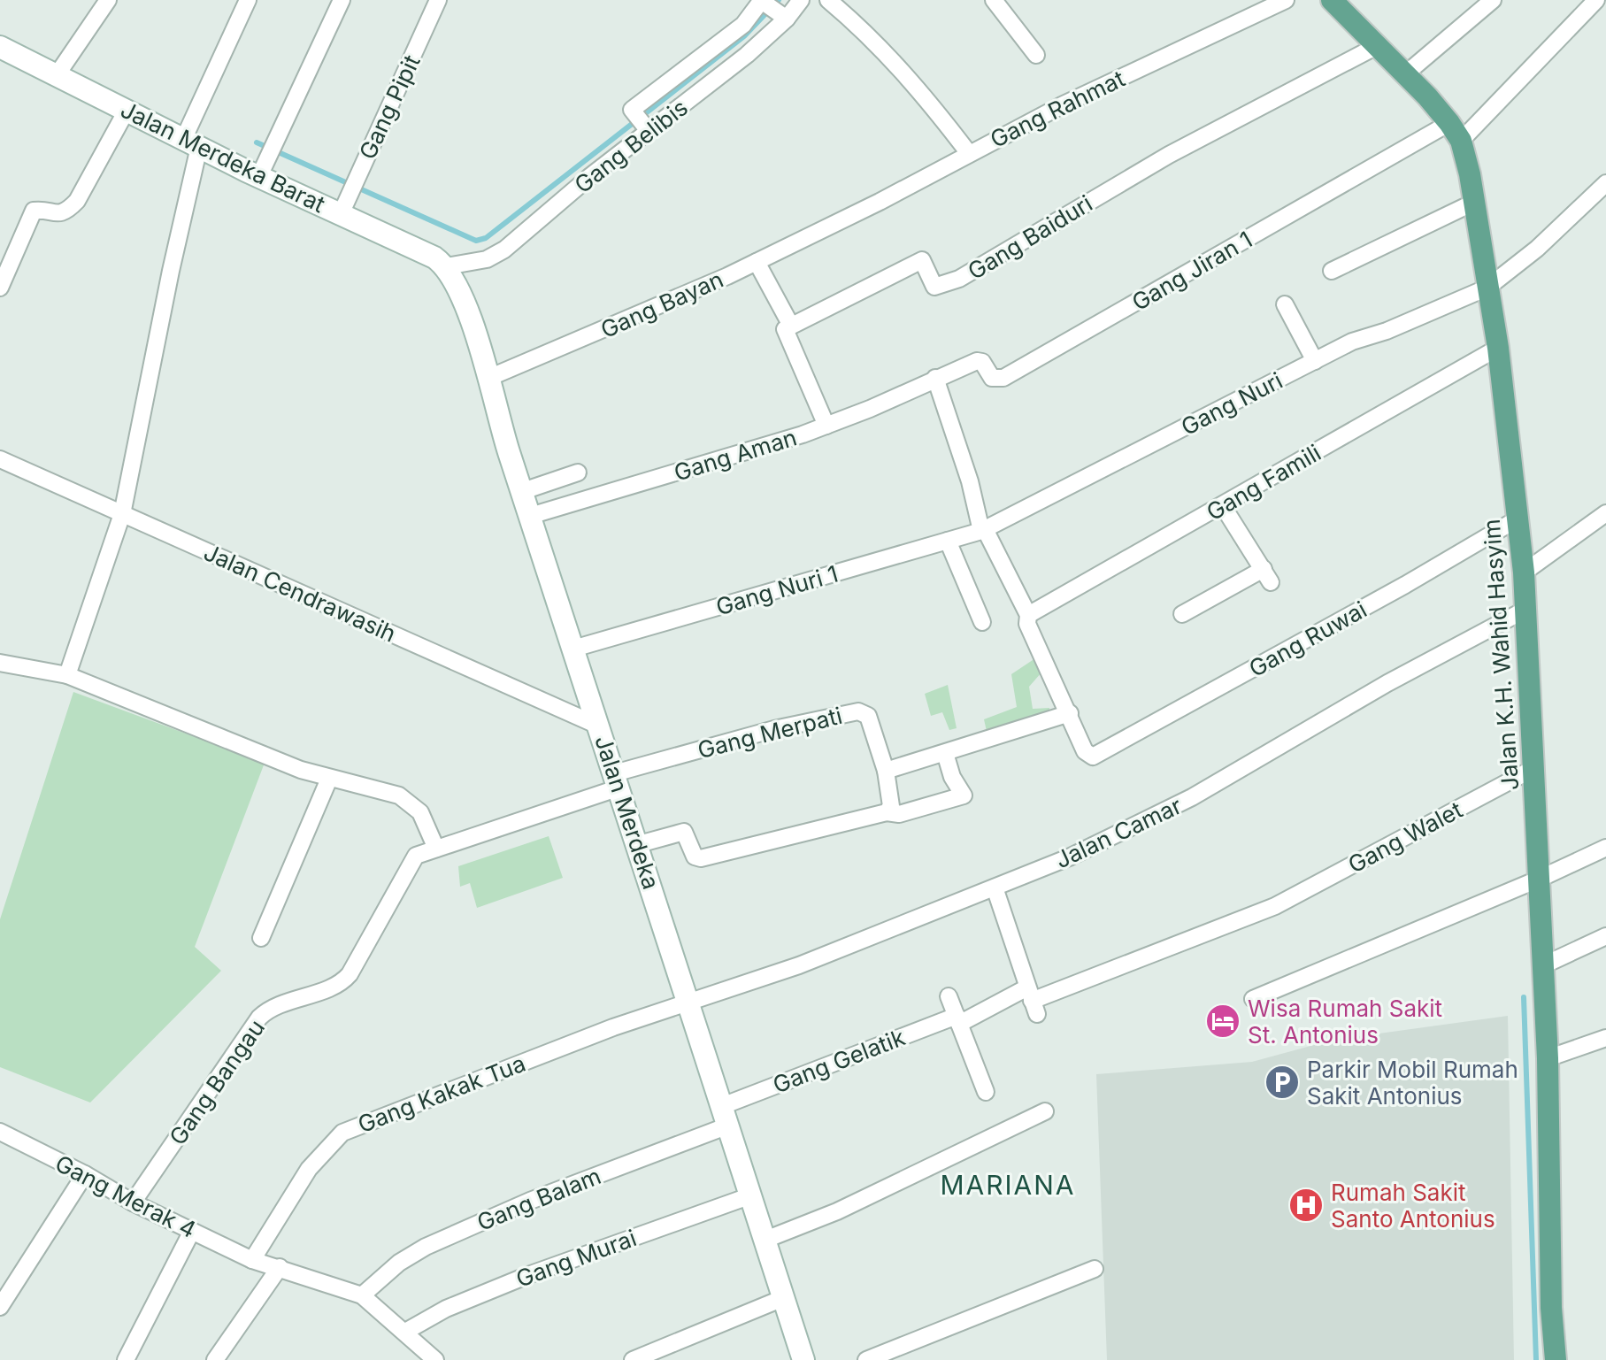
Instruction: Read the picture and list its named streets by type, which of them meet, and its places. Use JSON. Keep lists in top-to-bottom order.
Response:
{
  "streets": {
    "main road": ["Jalan K.H. Wahid Hasyim"],
    "street": [
      "Gang Pipit",
      "Gang Rahmat",
      "Gang Belibis",
      "Jalan Merdeka Barat",
      "Gang Baiduri",
      "Gang Jiran 1",
      "Gang Bayan",
      "Gang Nuri",
      "Gang Aman",
      "Gang Famili",
      "Gang Nuri 1",
      "Jalan Cendrawasih",
      "Gang Ruwai",
      "Gang Merpati",
      "Jalan Merdeka",
      "Jalan Camar",
      "Gang Walet",
      "Gang Gelatik",
      "Gang Bangau",
      "Gang Kakak Tua",
      "Gang Merak 4",
      "Gang Balam",
      "Gang Murai"
    ]
  },
  "crossings": [
    ["Gang Pipit", "Jalan Merdeka Barat"],
    ["Gang Rahmat", "Gang Bayan"],
    ["Gang Belibis", "Jalan Merdeka Barat"],
    ["Gang Belibis", "Jalan Merdeka"],
    ["Jalan Merdeka Barat", "Jalan Merdeka"],
    ["Gang Jiran 1", "Gang Aman"],
    ["Gang Jiran 1", "Jalan K.H. Wahid Hasyim"],
    ["Gang Bayan", "Jalan Merdeka"],
    ["Gang Nuri", "Gang Nuri 1"],
    ["Gang Nuri", "Jalan K.H. Wahid Hasyim"],
    ["Gang Aman", "Jalan Merdeka"],
    ["Gang Famili", "Jalan K.H. Wahid Hasyim"],
    ["Gang Nuri 1", "Jalan Merdeka"],
    ["Jalan Cendrawasih", "Jalan Merdeka"],
    ["Gang Ruwai", "Jalan K.H. Wahid Hasyim"],
    ["Jalan K.H. Wahid Hasyim", "Jalan Camar"],
    ["Jalan K.H. Wahid Hasyim", "Gang Walet"],
    ["Gang Merpati", "Jalan Merdeka"],
    ["Gang Merpati", "Gang Bangau"],
    ["Jalan Merdeka", "Jalan Camar"],
    ["Jalan Merdeka", "Gang Gelatik"],
    ["Jalan Merdeka", "Gang Bangau"],
    ["Jalan Merdeka", "Gang Kakak Tua"],
    ["Jalan Merdeka", "Gang Balam"],
    ["Jalan Merdeka", "Gang Murai"],
    ["Jalan Camar", "Gang Kakak Tua"],
    ["Gang Walet", "Gang Gelatik"],
    ["Gang Gelatik", "Gang Balam"],
    ["Gang Bangau", "Gang Merak 4"],
    ["Gang Kakak Tua", "Gang Merak 4"],
    ["Gang Merak 4", "Gang Balam"]
  ],
  "districts": ["MARIANA"],
  "places": {
    "hotel": ["Wisa Rumah Sakit St. Antonius"],
    "parking": ["Parkir Mobil Rumah Sakit Antonius"],
    "hospital": ["Rumah Sakit Santo Antonius"]
  }
}
